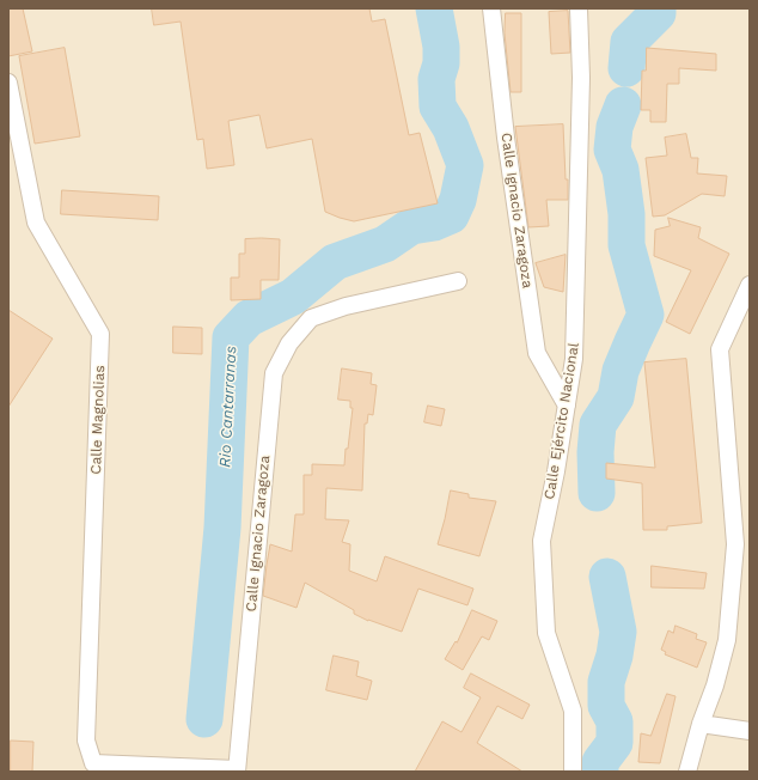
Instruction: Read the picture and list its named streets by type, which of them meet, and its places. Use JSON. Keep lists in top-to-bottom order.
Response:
{
  "streets": {
    "street": ["Calle Ignacio Zaragoza", "Calle Magnolias", "Calle Ejército Nacional"]
  },
  "crossings": [
    ["Calle Ignacio Zaragoza", "Calle Magnolias"],
    ["Calle Ignacio Zaragoza", "Calle Ejército Nacional"]
  ],
  "water": ["Rio Cantarranas"]
}
